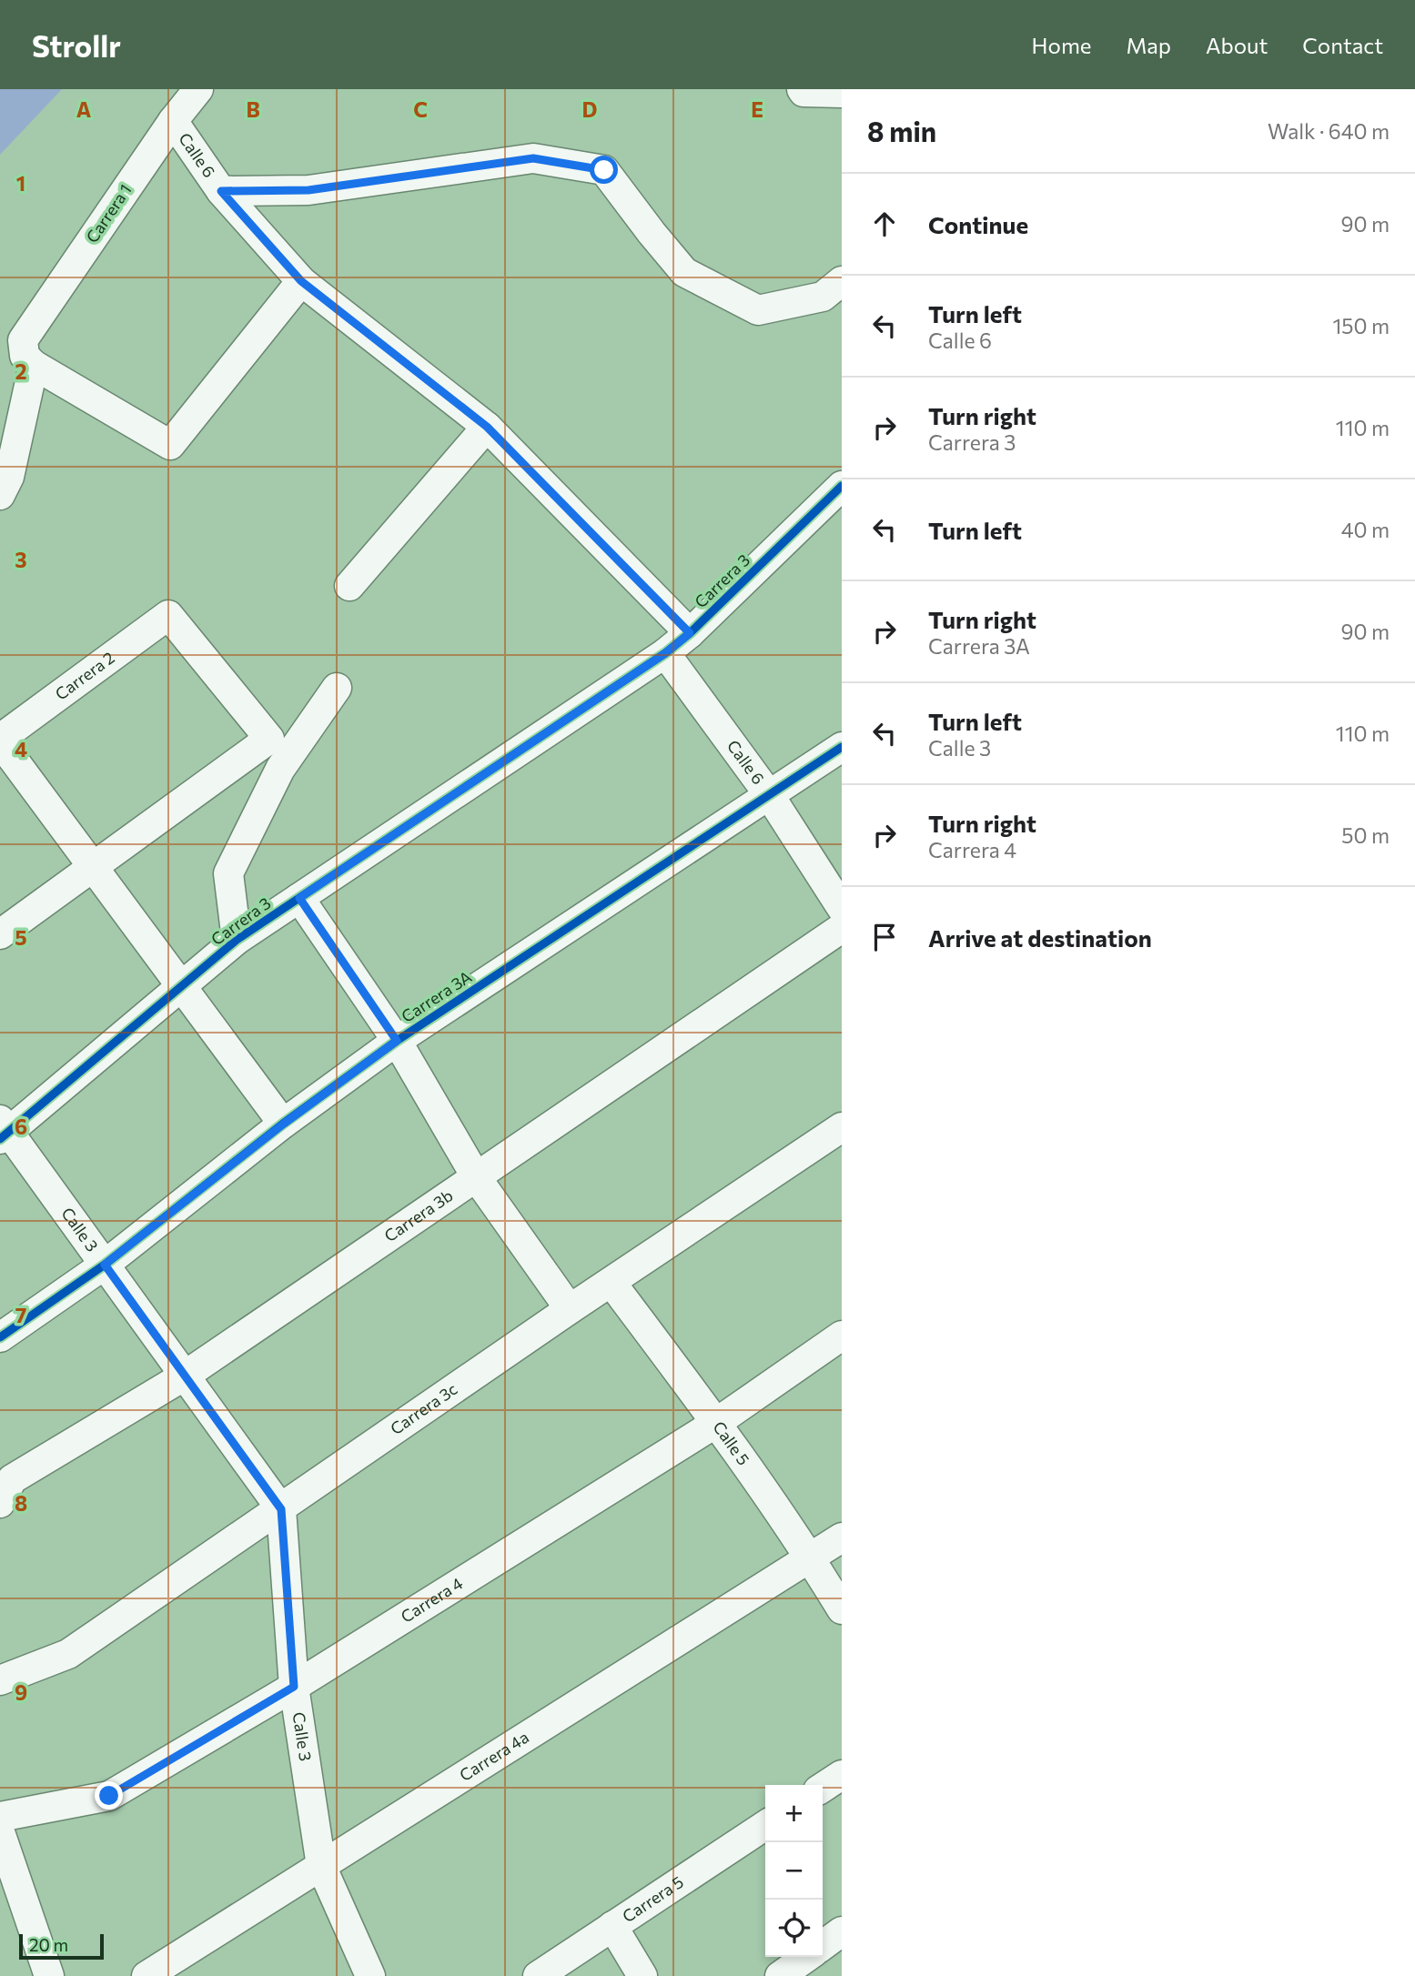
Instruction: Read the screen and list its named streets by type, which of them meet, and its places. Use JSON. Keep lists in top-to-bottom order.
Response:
{
  "streets": {
    "street": [
      "Calle 6",
      "Carrera 1",
      "Carrera 3",
      "Carrera 2",
      "Carrera 3A",
      "Carrera 3b",
      "Calle 3",
      "Carrera 3c",
      "Calle 5",
      "Carrera 4",
      "Carrera 4a",
      "Carrera 5"
    ]
  },
  "crossings": [
    ["Calle 6", "Carrera 1"],
    ["Calle 6", "Carrera 3"],
    ["Calle 6", "Carrera 3A"],
    ["Carrera 3", "Calle 3"],
    ["Carrera 3A", "Calle 3"],
    ["Carrera 3b", "Calle 3"],
    ["Calle 3", "Carrera 3c"],
    ["Calle 3", "Carrera 4"],
    ["Calle 3", "Carrera 4a"],
    ["Carrera 3c", "Calle 5"],
    ["Calle 5", "Carrera 4"],
    ["Calle 5", "Carrera 4a"]
  ],
  "scale_bar": "20 m",
  "page": {
    "header": "Strollr",
    "nav": [
      "Home",
      "Map",
      "About",
      "Contact"
    ],
    "heading": ["8 min", "Walk · 640 m"],
    "list": [
      ["Continue", "90 m"],
      ["Turn left", "Calle 6", "150 m"],
      ["Turn right", "Carrera 3", "110 m"],
      ["Turn left", "40 m"],
      ["Turn right", "Carrera 3A", "90 m"],
      ["Turn left", "Calle 3", "110 m"],
      ["Turn right", "Carrera 4", "50 m"],
      "Arrive at destination"
    ],
    "map_buttons": ["+", "−"],
    "scale": "20 m"
  },
  "grid": {
    "columns": [
      "A",
      "B",
      "C",
      "D",
      "E"
    ],
    "rows": [
      "1",
      "2",
      "3",
      "4",
      "5",
      "6",
      "7",
      "8",
      "9"
    ]
  }
}
